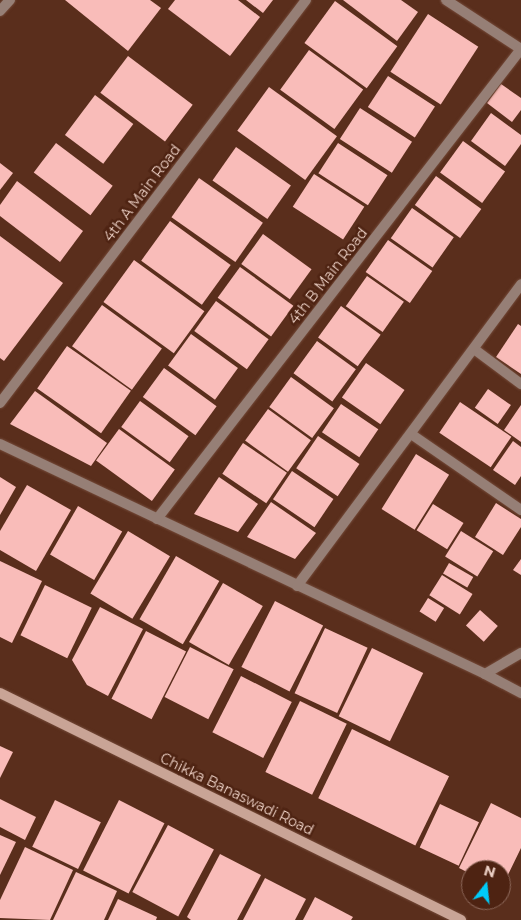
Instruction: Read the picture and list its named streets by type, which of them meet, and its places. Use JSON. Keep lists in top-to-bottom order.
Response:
{
  "streets": {
    "main road": ["Chikka Banaswadi Road"],
    "street": ["4th A Main Road", "4th B Main Road"]
  },
  "north": "top"
}
